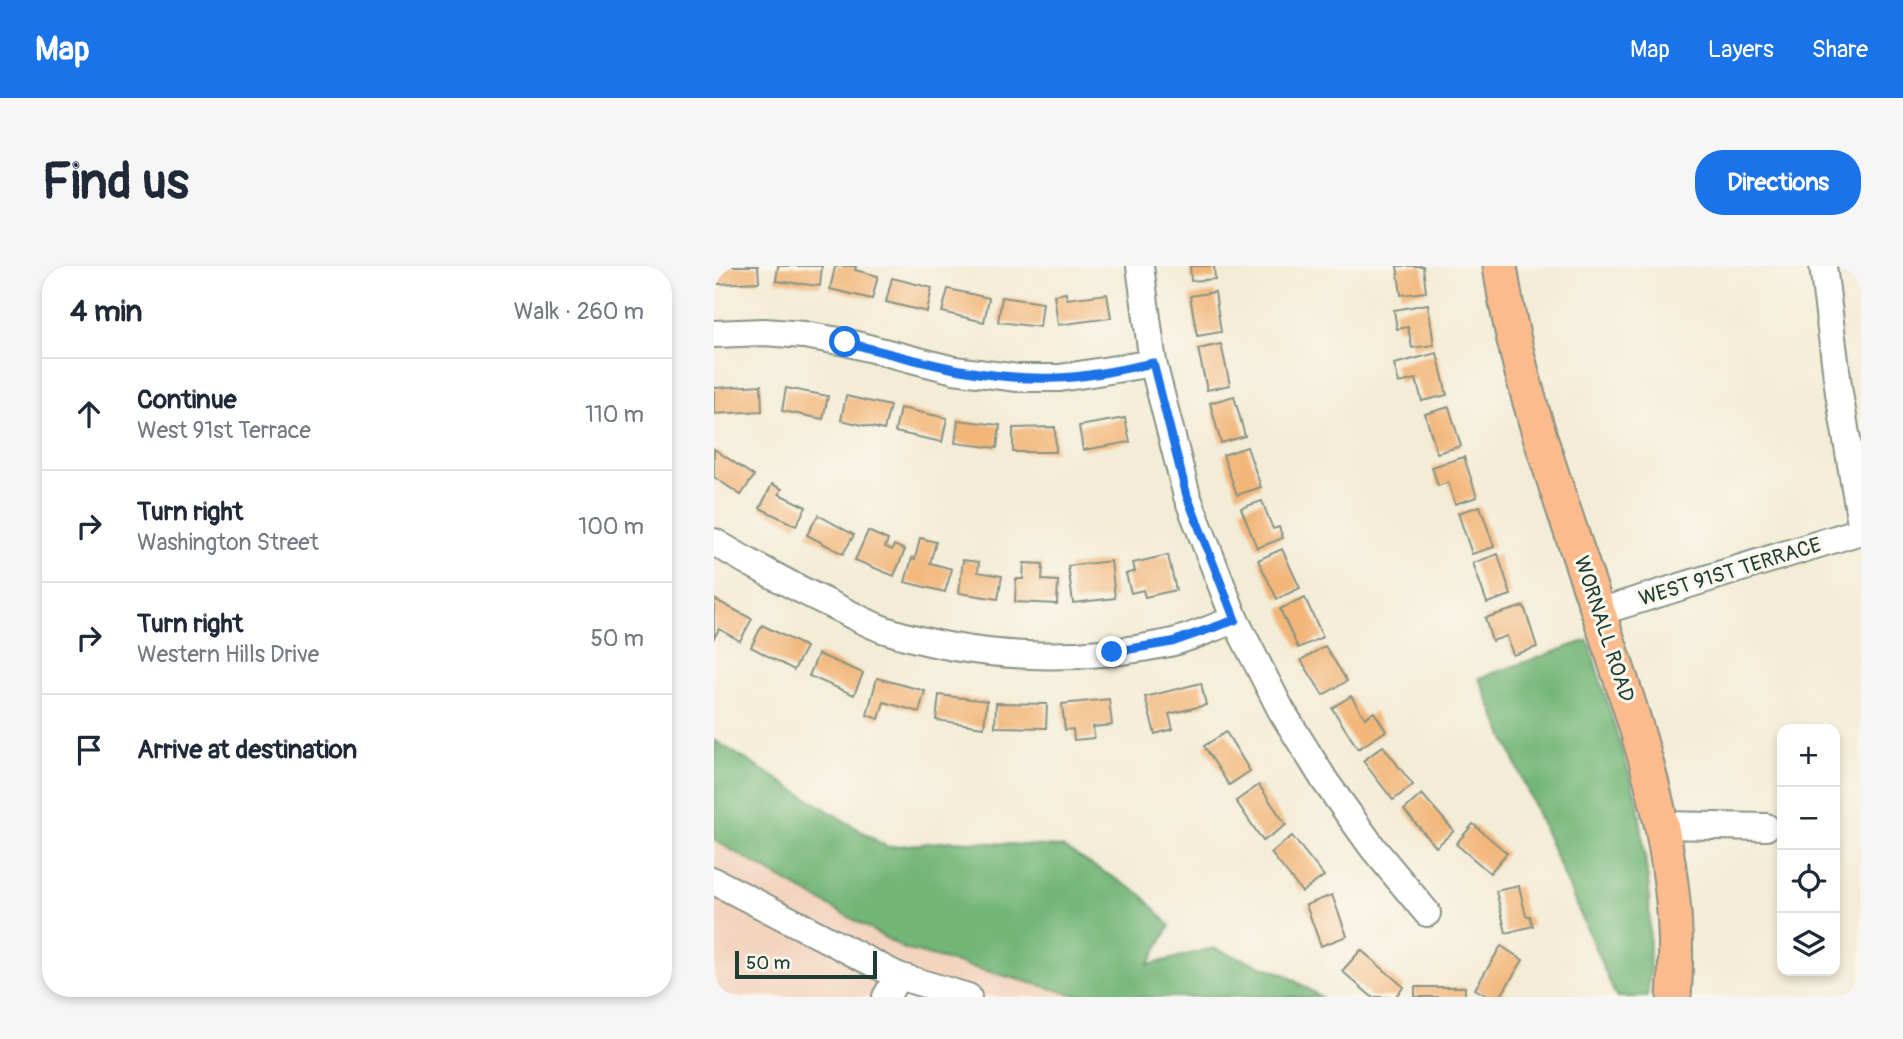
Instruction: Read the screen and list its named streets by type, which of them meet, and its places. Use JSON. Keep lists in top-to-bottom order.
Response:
{
  "streets": {
    "main road": ["WORNALL ROAD"],
    "street": ["WEST 91ST TERRACE"]
  },
  "crossings": [
    ["WEST 91ST TERRACE", "WORNALL ROAD"]
  ],
  "scale_bar": "50 m",
  "page": {
    "header": "Map",
    "nav": ["Map", "Layers", "Share"],
    "buttons": "Directions",
    "title": "Find us",
    "heading": ["4 min", "Walk · 260 m"],
    "list": [
      ["Continue", "West 91st Terrace", "110 m"],
      ["Turn right", "Washington Street", "100 m"],
      ["Turn right", "Western Hills Drive", "50 m"],
      "Arrive at destination"
    ],
    "map_buttons": ["+", "−"],
    "scale": "50 m"
  }
}
